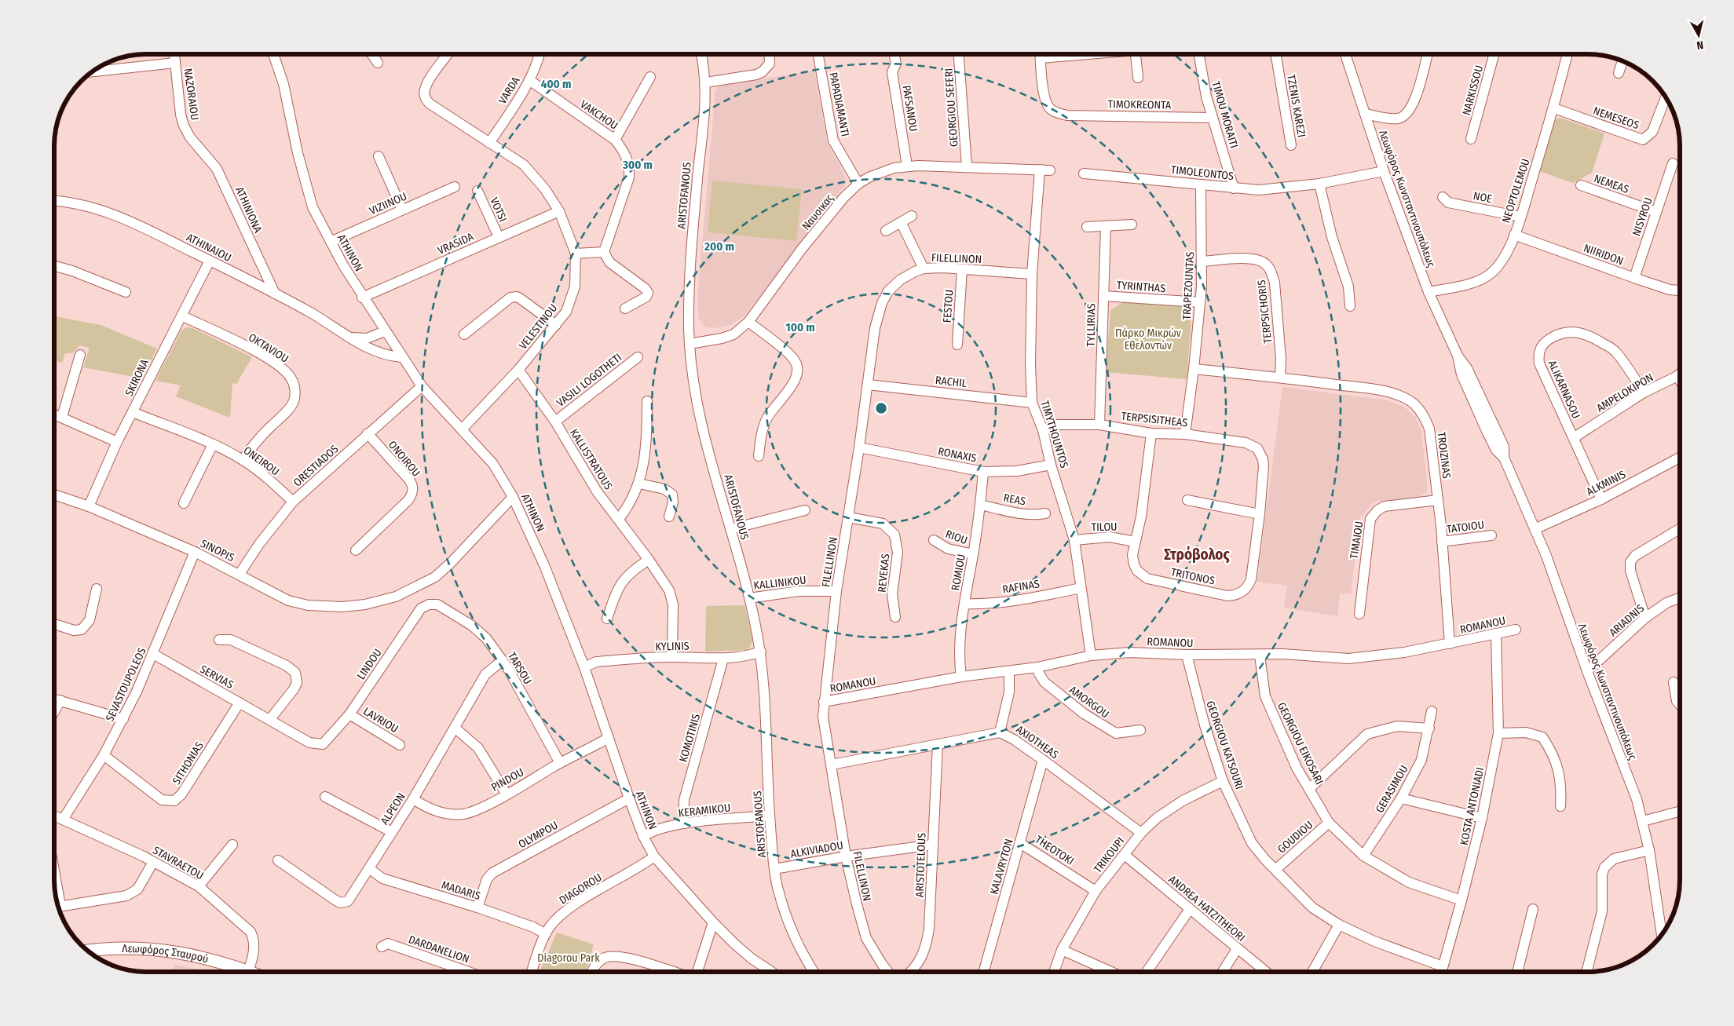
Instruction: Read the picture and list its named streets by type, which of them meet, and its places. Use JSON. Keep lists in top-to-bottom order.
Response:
{
  "streets": {
    "main road": ["Λεωφόρος Σταυρού"],
    "street": [
      "VARDA",
      "NARKISSOU",
      "NAZORAIOU",
      "PAPADIAMANTI",
      "TIMOKREONTA",
      "TZENIS KAREZI",
      "GEORGIOU SEFERI",
      "PAFSANOU",
      "VAKCHOU",
      "TIMOU MORAITI",
      "NEMESEOS",
      "TIMOLEONTOS",
      "NEMEAS",
      "NEOPTOLEMOU",
      "ARISTOFANOUS",
      "NOE",
      "Λεωφόρος Κωνσταντινουπόλεως",
      "VIZIINOU",
      "ATHINIONA",
      "VOTSI",
      "Ναυσικας",
      "NISYROU",
      "VRASIDA",
      "ATHINAIOU",
      "ATHINON",
      "NIIRIDON",
      "FILELLINON",
      "TRAPEZOUNTAS",
      "TYRINTHAS",
      "FESTOU",
      "TERPSICHORIS",
      "TYLLIRIAS",
      "VELESTINOU",
      "OKTAVIOU",
      "SKIRONA",
      "VASILI LOGOTHETI",
      "RACHIL",
      "ALIKARNASOU",
      "AMPELOKIPON",
      "TERPSISITHEAS",
      "TIMYTHOUNTOS",
      "RONAXIS",
      "TROIZINAS",
      "ONOIROU",
      "KALLISTRATOUS",
      "ONEIROU",
      "ORESTIADOS",
      "ALKMINIS",
      "REAS",
      "TILOU",
      "TATOIOU",
      "RIOU",
      "TIMAIOU",
      "SINOPIS",
      "ROMIOU",
      "REVEKAS",
      "TRITONOS",
      "KALLINIKOU",
      "RAFINAS",
      "ARIADNIS",
      "ROMANOU",
      "KYLINIS",
      "LINDOU",
      "TARSOU",
      "SERVIAS",
      "SEVASTOUPOLEOS",
      "AMORGOU",
      "LAVRIOU",
      "KOMOTINIS",
      "AXIOTHEAS",
      "GEORGIOU EIKOSARI",
      "GEORGIOU KATSOURI",
      "SITHONIAS",
      "PINDOU",
      "GERASIMOU",
      "KOSTA ANTONIADI",
      "ALPEON",
      "KERAMIKOU",
      "OLYMPOU",
      "GOUDIOU",
      "ALKIVIADOU",
      "THEOTOKI",
      "TRIKOUPI",
      "STAVRAETOU",
      "ARISTOTELOUS",
      "KALAVRYTON",
      "DIAGOROU",
      "MADARIS",
      "ANDREA HATZITHEORI",
      "DARDANELION"
    ]
  },
  "crossings": [
    ["VARDA", "VAKCHOU"],
    ["VARDA", "VELESTINOU"],
    ["NAZORAIOU", "ATHINIONA"],
    ["PAPADIAMANTI", "Ναυσικας"],
    ["TIMOKREONTA", "TIMOU MORAITI"],
    ["GEORGIOU SEFERI", "Ναυσικας"],
    ["PAFSANOU", "Ναυσικας"],
    ["TIMOU MORAITI", "TIMOLEONTOS"],
    ["NEMESEOS", "NEOPTOLEMOU"],
    ["TIMOLEONTOS", "Λεωφόρος Κωνσταντινουπόλεως"],
    ["TIMOLEONTOS", "TRAPEZOUNTAS"],
    ["NEMEAS", "NISYROU"],
    ["NEOPTOLEMOU", "NOE"],
    ["NEOPTOLEMOU", "Λεωφόρος Κωνσταντινουπόλεως"],
    ["NEOPTOLEMOU", "NIIRIDON"],
    ["ARISTOFANOUS", "Ναυσικας"],
    ["ARISTOFANOUS", "KALLINIKOU"],
    ["ARISTOFANOUS", "KYLINIS"],
    ["ARISTOFANOUS", "KERAMIKOU"],
    ["ARISTOFANOUS", "ALKIVIADOU"],
    ["Λεωφόρος Κωνσταντινουπόλεως", "ALKMINIS"],
    ["Λεωφόρος Κωνσταντινουπόλεως", "ARIADNIS"],
    ["VIZIINOU", "ATHINON"],
    ["ATHINIONA", "ATHINAIOU"],
    ["VOTSI", "VRASIDA"],
    ["Ναυσικας", "TIMYTHOUNTOS"],
    ["NISYROU", "NIIRIDON"],
    ["VRASIDA", "ATHINON"],
    ["VRASIDA", "VELESTINOU"],
    ["ATHINAIOU", "ATHINON"],
    ["ATHINAIOU", "SKIRONA"],
    ["ATHINON", "VELESTINOU"],
    ["ATHINON", "ORESTIADOS"],
    ["ATHINON", "SINOPIS"],
    ["ATHINON", "KYLINIS"],
    ["ATHINON", "PINDOU"],
    ["ATHINON", "KERAMIKOU"],
    ["ATHINON", "OLYMPOU"],
    ["ATHINON", "DIAGOROU"],
    ["FILELLINON", "FESTOU"],
    ["FILELLINON", "RACHIL"],
    ["FILELLINON", "TIMYTHOUNTOS"],
    ["FILELLINON", "RONAXIS"],
    ["FILELLINON", "REVEKAS"],
    ["FILELLINON", "KALLINIKOU"],
    ["FILELLINON", "ROMANOU"],
    ["FILELLINON", "AXIOTHEAS"],
    ["FILELLINON", "ALKIVIADOU"],
    ["TRAPEZOUNTAS", "TYRINTHAS"],
    ["TRAPEZOUNTAS", "TERPSICHORIS"],
    ["TRAPEZOUNTAS", "TERPSISITHEAS"],
    ["TRAPEZOUNTAS", "TROIZINAS"],
    ["TYRINTHAS", "TYLLIRIAS"],
    ["TERPSICHORIS", "TROIZINAS"],
    ["TYLLIRIAS", "TERPSISITHEAS"],
    ["VELESTINOU", "KALLISTRATOUS"],
    ["OKTAVIOU", "SKIRONA"],
    ["OKTAVIOU", "ONEIROU"],
    ["SKIRONA", "ONEIROU"],
    ["SKIRONA", "SINOPIS"],
    ["VASILI LOGOTHETI", "KALLISTRATOUS"],
    ["RACHIL", "TIMYTHOUNTOS"],
    ["ALIKARNASOU", "AMPELOKIPON"],
    ["ALIKARNASOU", "ALKMINIS"],
    ["TERPSISITHEAS", "TIMYTHOUNTOS"],
    ["TERPSISITHEAS", "TRITONOS"],
    ["TIMYTHOUNTOS", "RONAXIS"],
    ["TIMYTHOUNTOS", "TILOU"],
    ["TIMYTHOUNTOS", "RAFINAS"],
    ["TIMYTHOUNTOS", "ROMANOU"],
    ["RONAXIS", "ROMIOU"],
    ["TROIZINAS", "TATOIOU"],
    ["TROIZINAS", "TIMAIOU"],
    ["TROIZINAS", "ROMANOU"],
    ["ONOIROU", "ORESTIADOS"],
    ["KALLISTRATOUS", "KYLINIS"],
    ["ONEIROU", "ORESTIADOS"],
    ["ORESTIADOS", "SINOPIS"],
    ["REAS", "ROMIOU"],
    ["TILOU", "TRITONOS"],
    ["RIOU", "ROMIOU"],
    ["SINOPIS", "SEVASTOUPOLEOS"],
    ["ROMIOU", "RAFINAS"],
    ["ROMIOU", "ROMANOU"],
    ["ROMANOU", "AMORGOU"],
    ["ROMANOU", "GEORGIOU EIKOSARI"],
    ["ROMANOU", "GEORGIOU KATSOURI"],
    ["ROMANOU", "KOSTA ANTONIADI"],
    ["KYLINIS", "KOMOTINIS"],
    ["LINDOU", "TARSOU"],
    ["LINDOU", "SERVIAS"],
    ["LINDOU", "LAVRIOU"],
    ["TARSOU", "PINDOU"],
    ["TARSOU", "ALPEON"],
    ["SERVIAS", "SEVASTOUPOLEOS"],
    ["SERVIAS", "SITHONIAS"],
    ["SEVASTOUPOLEOS", "SITHONIAS"],
    ["SEVASTOUPOLEOS", "STAVRAETOU"],
    ["KOMOTINIS", "KERAMIKOU"],
    ["AXIOTHEAS", "TRIKOUPI"],
    ["AXIOTHEAS", "ARISTOTELOUS"],
    ["AXIOTHEAS", "KALAVRYTON"],
    ["GEORGIOU EIKOSARI", "GERASIMOU"],
    ["GEORGIOU EIKOSARI", "KOSTA ANTONIADI"],
    ["GEORGIOU EIKOSARI", "GOUDIOU"],
    ["GEORGIOU KATSOURI", "KOSTA ANTONIADI"],
    ["GEORGIOU KATSOURI", "GOUDIOU"],
    ["GEORGIOU KATSOURI", "TRIKOUPI"],
    ["PINDOU", "ALPEON"],
    ["ALPEON", "MADARIS"],
    ["OLYMPOU", "MADARIS"],
    ["ALKIVIADOU", "ARISTOTELOUS"],
    ["THEOTOKI", "TRIKOUPI"],
    ["THEOTOKI", "KALAVRYTON"],
    ["TRIKOUPI", "ANDREA HATZITHEORI"],
    ["STAVRAETOU", "Λεωφόρος Σταυρού"],
    ["DIAGOROU", "MADARIS"]
  ],
  "districts": ["Στρόβολος"],
  "parks": ["Πάρκο Μικρών Εθελοντών", "Diagorou Park"],
  "north": "bottom",
  "rings": [
    "400 m",
    "300 m",
    "200 m",
    "100 m"
  ]
}
